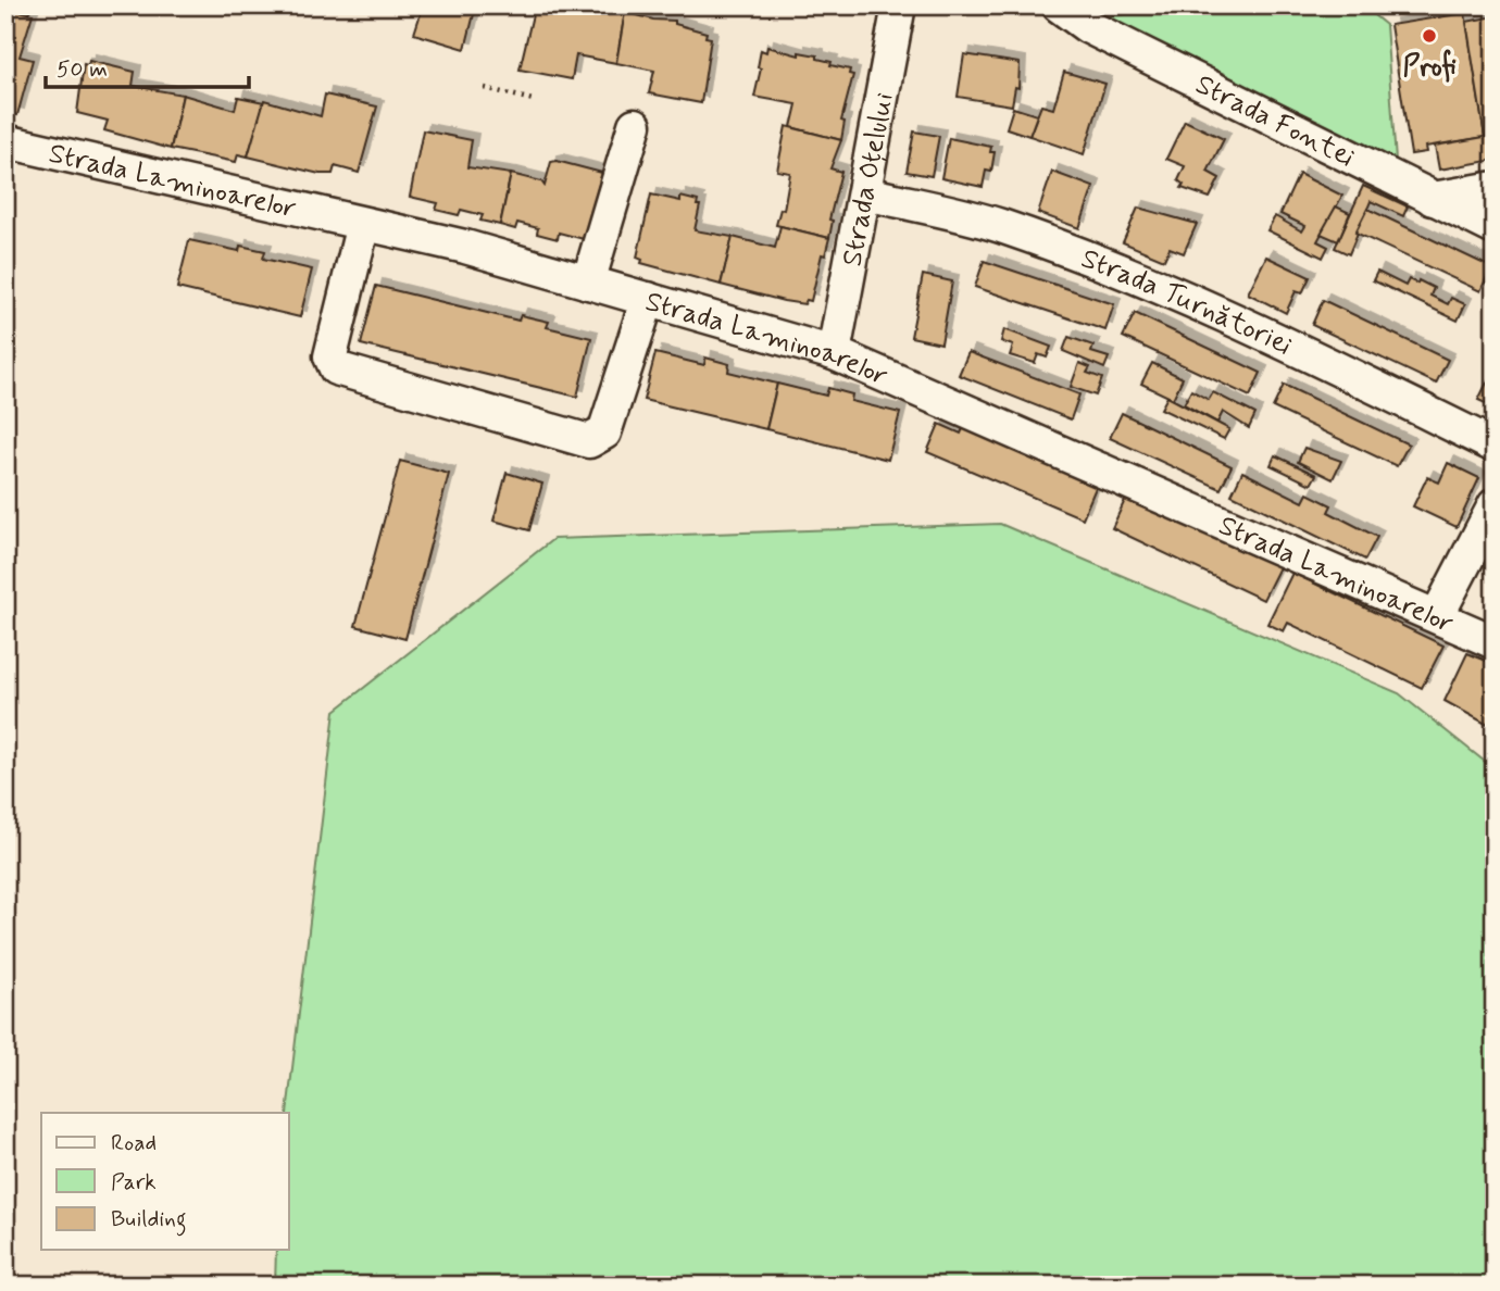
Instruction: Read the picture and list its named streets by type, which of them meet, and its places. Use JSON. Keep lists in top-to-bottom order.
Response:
{
  "streets": {
    "street": [
      "Strada Fontei",
      "Strada Laminoarelor",
      "Strada Oțelului",
      "Strada Turnătoriei"
    ]
  },
  "crossings": [
    ["Strada Laminoarelor", "Strada Oțelului"],
    ["Strada Oțelului", "Strada Turnătoriei"]
  ],
  "places": ["Profi"],
  "legend": ["Road", "Park", "Building"],
  "scale_bar": "50 m"
}
